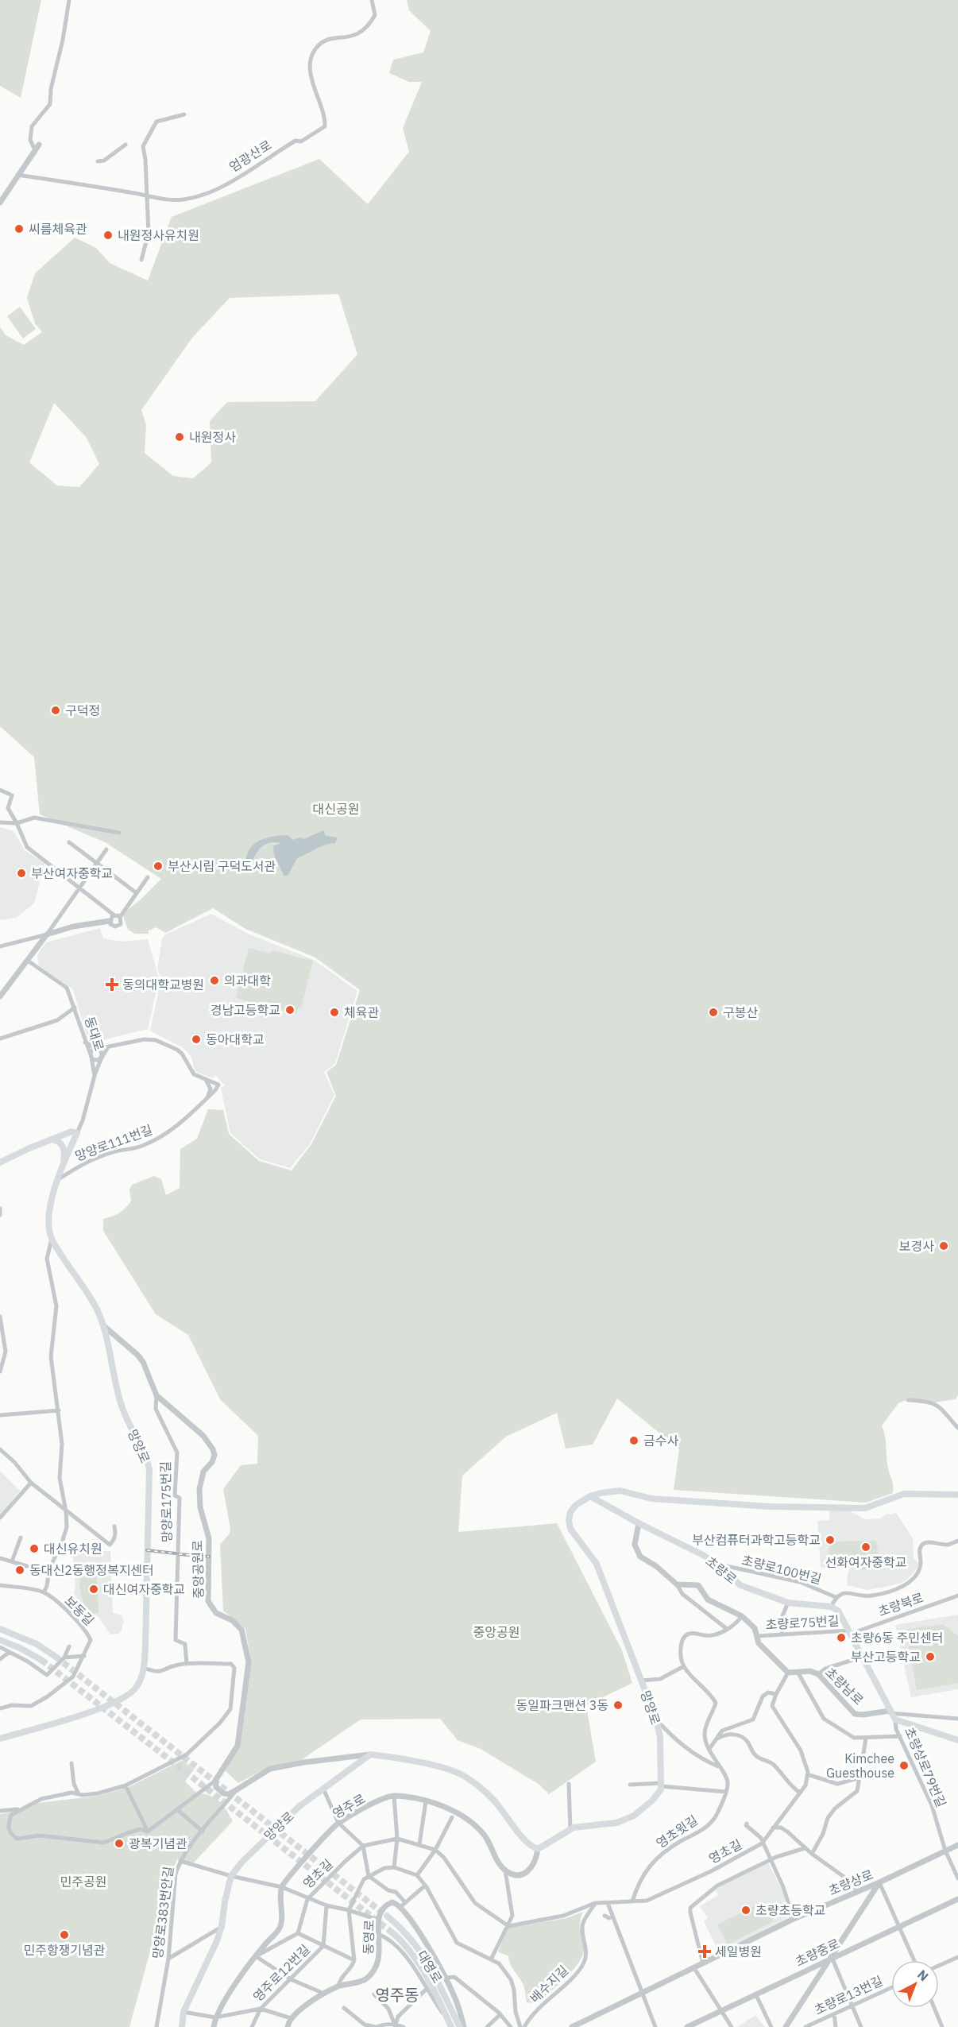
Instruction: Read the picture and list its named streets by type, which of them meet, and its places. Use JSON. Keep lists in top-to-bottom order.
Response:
{
  "streets": {
    "main road": ["망양로", "초량로", "대영로"],
    "street": [
      "엄광산로",
      "동대로",
      "망양로111번길",
      "망양로175번길",
      "중앙공원로",
      "초량로100번길",
      "초량북로",
      "보동길",
      "초량로75번길",
      "초량남로",
      "초량상로79번길",
      "영주로",
      "영초윗길",
      "영초길",
      "초량상로",
      "망양로383번안길",
      "동영로",
      "초량중로",
      "영주로12번길",
      "배수지길",
      "초량로13번길"
    ]
  },
  "crossings": [
    ["동대로", "망양로"],
    ["망양로111번길", "망양로"],
    ["망양로", "중앙공원로"],
    ["망양로", "초량로"],
    ["망양로175번길", "중앙공원로"],
    ["초량로100번길", "초량로"],
    ["초량북로", "초량로75번길"],
    ["초량상로79번길", "초량상로"],
    ["영초윗길", "영초길"],
    ["영초길", "배수지길"]
  ],
  "districts": ["영주동"],
  "parks": ["대신공원", "중앙공원", "민주공원"],
  "places": {
    "other": [
      "씨름체육관",
      "내원정사유치원",
      "내원정사",
      "구덕정",
      "부산시립 구덕도서관",
      "부산여자중학교",
      "의과대학",
      "경남고등학교",
      "체육관",
      "구봉산",
      "동아대학교",
      "보경사",
      "금수사",
      "부산컴퓨터과학고등학교",
      "선화여자중학교",
      "대신유치원",
      "동대신2동행정복지센터",
      "대신여자중학교",
      "초량6동 주민센터",
      "부산고등학교",
      "동일파크맨션 3동",
      "Kimchee Guesthouse",
      "광복기념관",
      "초량초등학교",
      "민주항쟁기념관"
    ],
    "health": ["동의대학교병원", "세일병원"]
  },
  "north": "top right"
}
